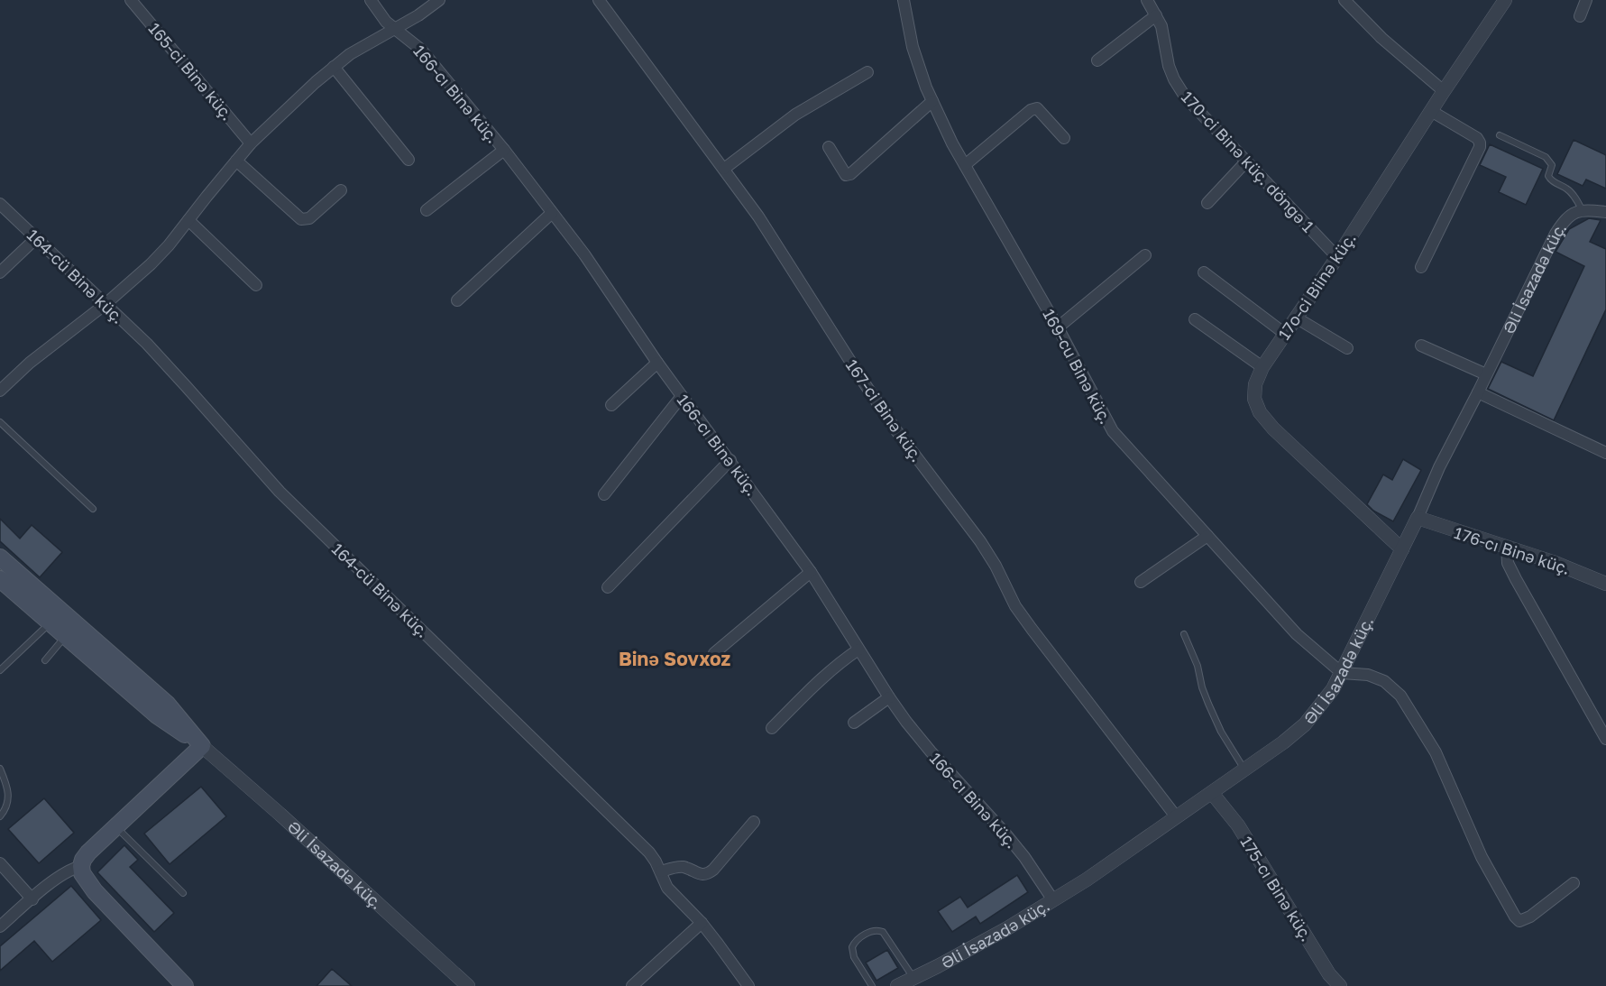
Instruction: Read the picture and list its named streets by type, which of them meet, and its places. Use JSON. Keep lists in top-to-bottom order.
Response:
{
  "streets": {
    "street": [
      "165-ci Binə küç.",
      "166-cı Binə küç.",
      "170-ci Binə küç. döngə 1",
      "164-cü Binə küç.",
      "Əli İsazadə küç.",
      "17o-ci Biinə küç.",
      "169-cu Binə küç.",
      "167-ci Binə küç.",
      "176-cı Binə küç.",
      "175-cı Binə küç."
    ]
  },
  "crossings": [
    ["166-cı Binə küç.", "Əli İsazadə küç."],
    ["170-ci Binə küç. döngə 1", "17o-ci Biinə küç."],
    ["Əli İsazadə küç.", "17o-ci Biinə küç."],
    ["Əli İsazadə küç.", "169-cu Binə küç."],
    ["Əli İsazadə küç.", "167-ci Binə küç."],
    ["Əli İsazadə küç.", "176-cı Binə küç."],
    ["Əli İsazadə küç.", "175-cı Binə küç."]
  ],
  "districts": ["Binə Sovxoz"]
}
